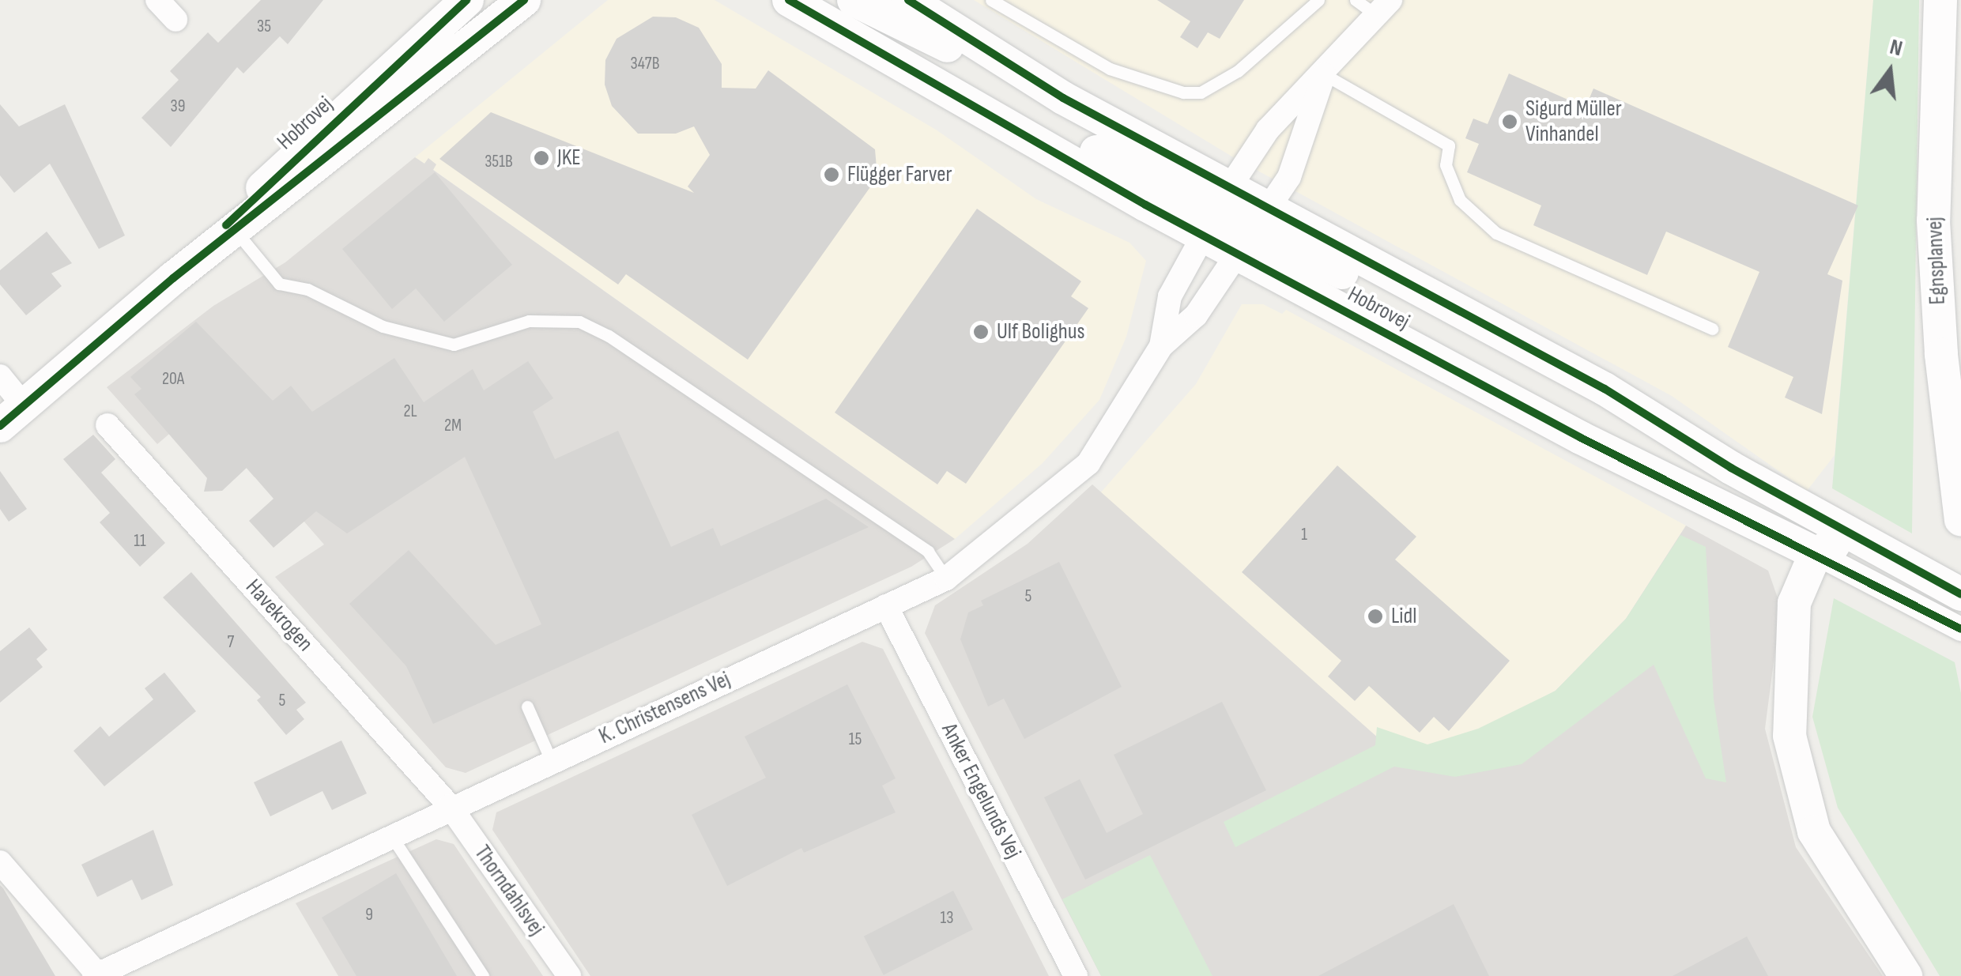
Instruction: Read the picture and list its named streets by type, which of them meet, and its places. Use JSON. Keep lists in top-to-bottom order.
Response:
{
  "streets": {
    "main road": ["Hobrovej", "Egnsplanvej"],
    "street": [
      "Havekrogen",
      "K. Christensens Vej",
      "Anker Engelunds Vej",
      "Thorndahlsvej"
    ]
  },
  "crossings": [
    ["Hobrovej", "K. Christensens Vej"],
    ["Havekrogen", "K. Christensens Vej"],
    ["Havekrogen", "Thorndahlsvej"],
    ["K. Christensens Vej", "Anker Engelunds Vej"],
    ["K. Christensens Vej", "Thorndahlsvej"]
  ],
  "places": [
    "Sigurd Müller Vinhandel",
    "JKE",
    "Flügger Farver",
    "Ulf Bolighus",
    "Lidl"
  ],
  "house_numbers": [
    "35",
    "347B",
    "39",
    "351B",
    "20A",
    "2L",
    "2M",
    "1",
    "11",
    "5",
    "7",
    "5",
    "15",
    "9",
    "13"
  ],
  "north": "top"
}
